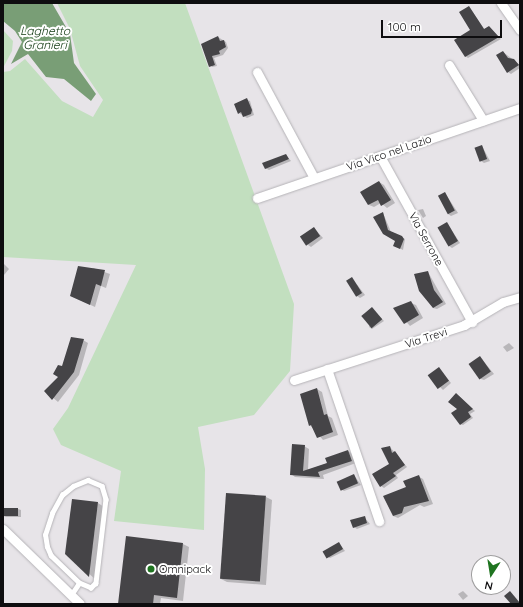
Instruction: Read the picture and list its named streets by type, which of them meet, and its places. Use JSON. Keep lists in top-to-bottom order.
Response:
{
  "streets": {
    "street": ["Via Vico nel Lazio", "Via Serrone", "Via Trevi"]
  },
  "crossings": [
    ["Via Vico nel Lazio", "Via Serrone"],
    ["Via Serrone", "Via Trevi"]
  ],
  "water": ["Laghetto Granieri"],
  "places": ["Omnipack"],
  "scale_bar": "100 m",
  "north": "bottom"
}
